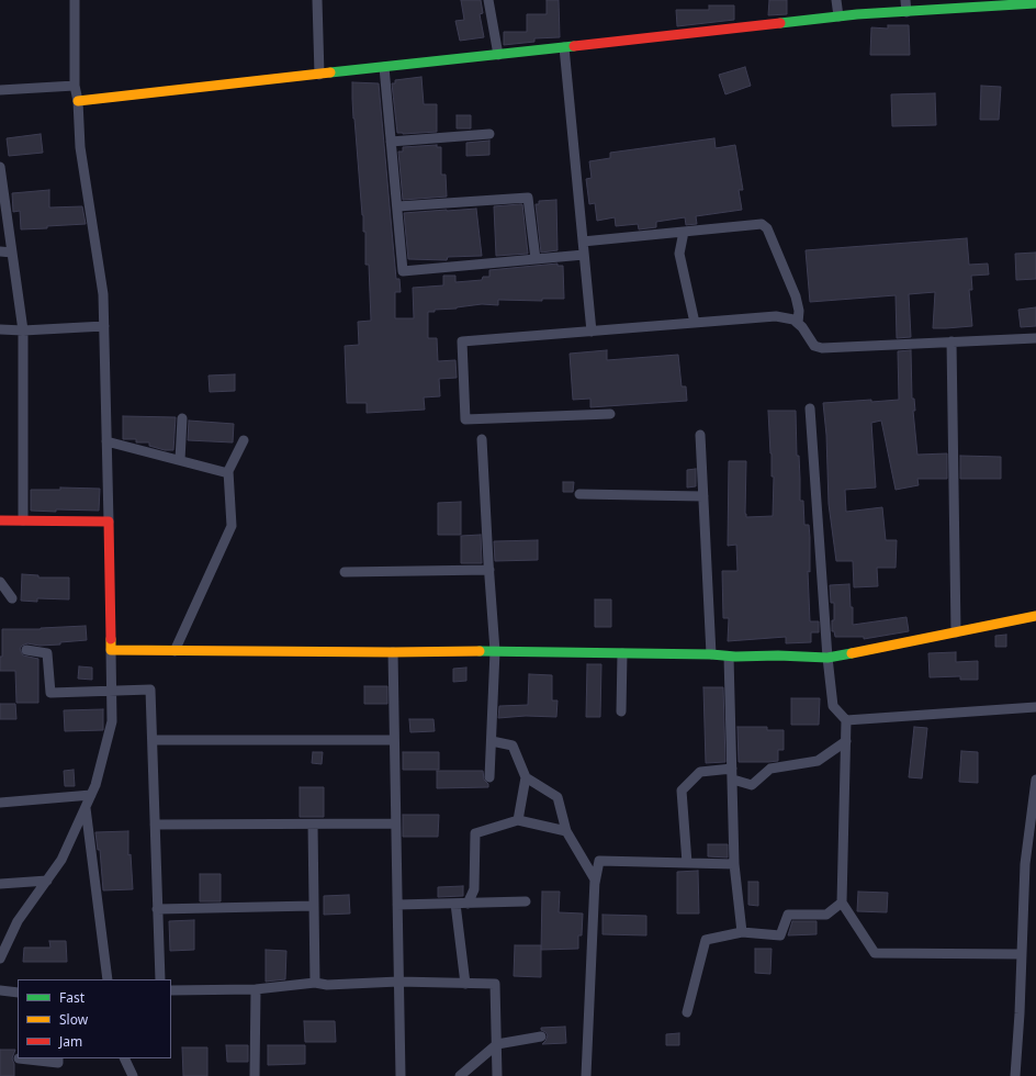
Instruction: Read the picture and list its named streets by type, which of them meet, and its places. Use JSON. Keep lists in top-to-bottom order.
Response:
{
  "legend": ["Fast", "Slow", "Jam"]
}
